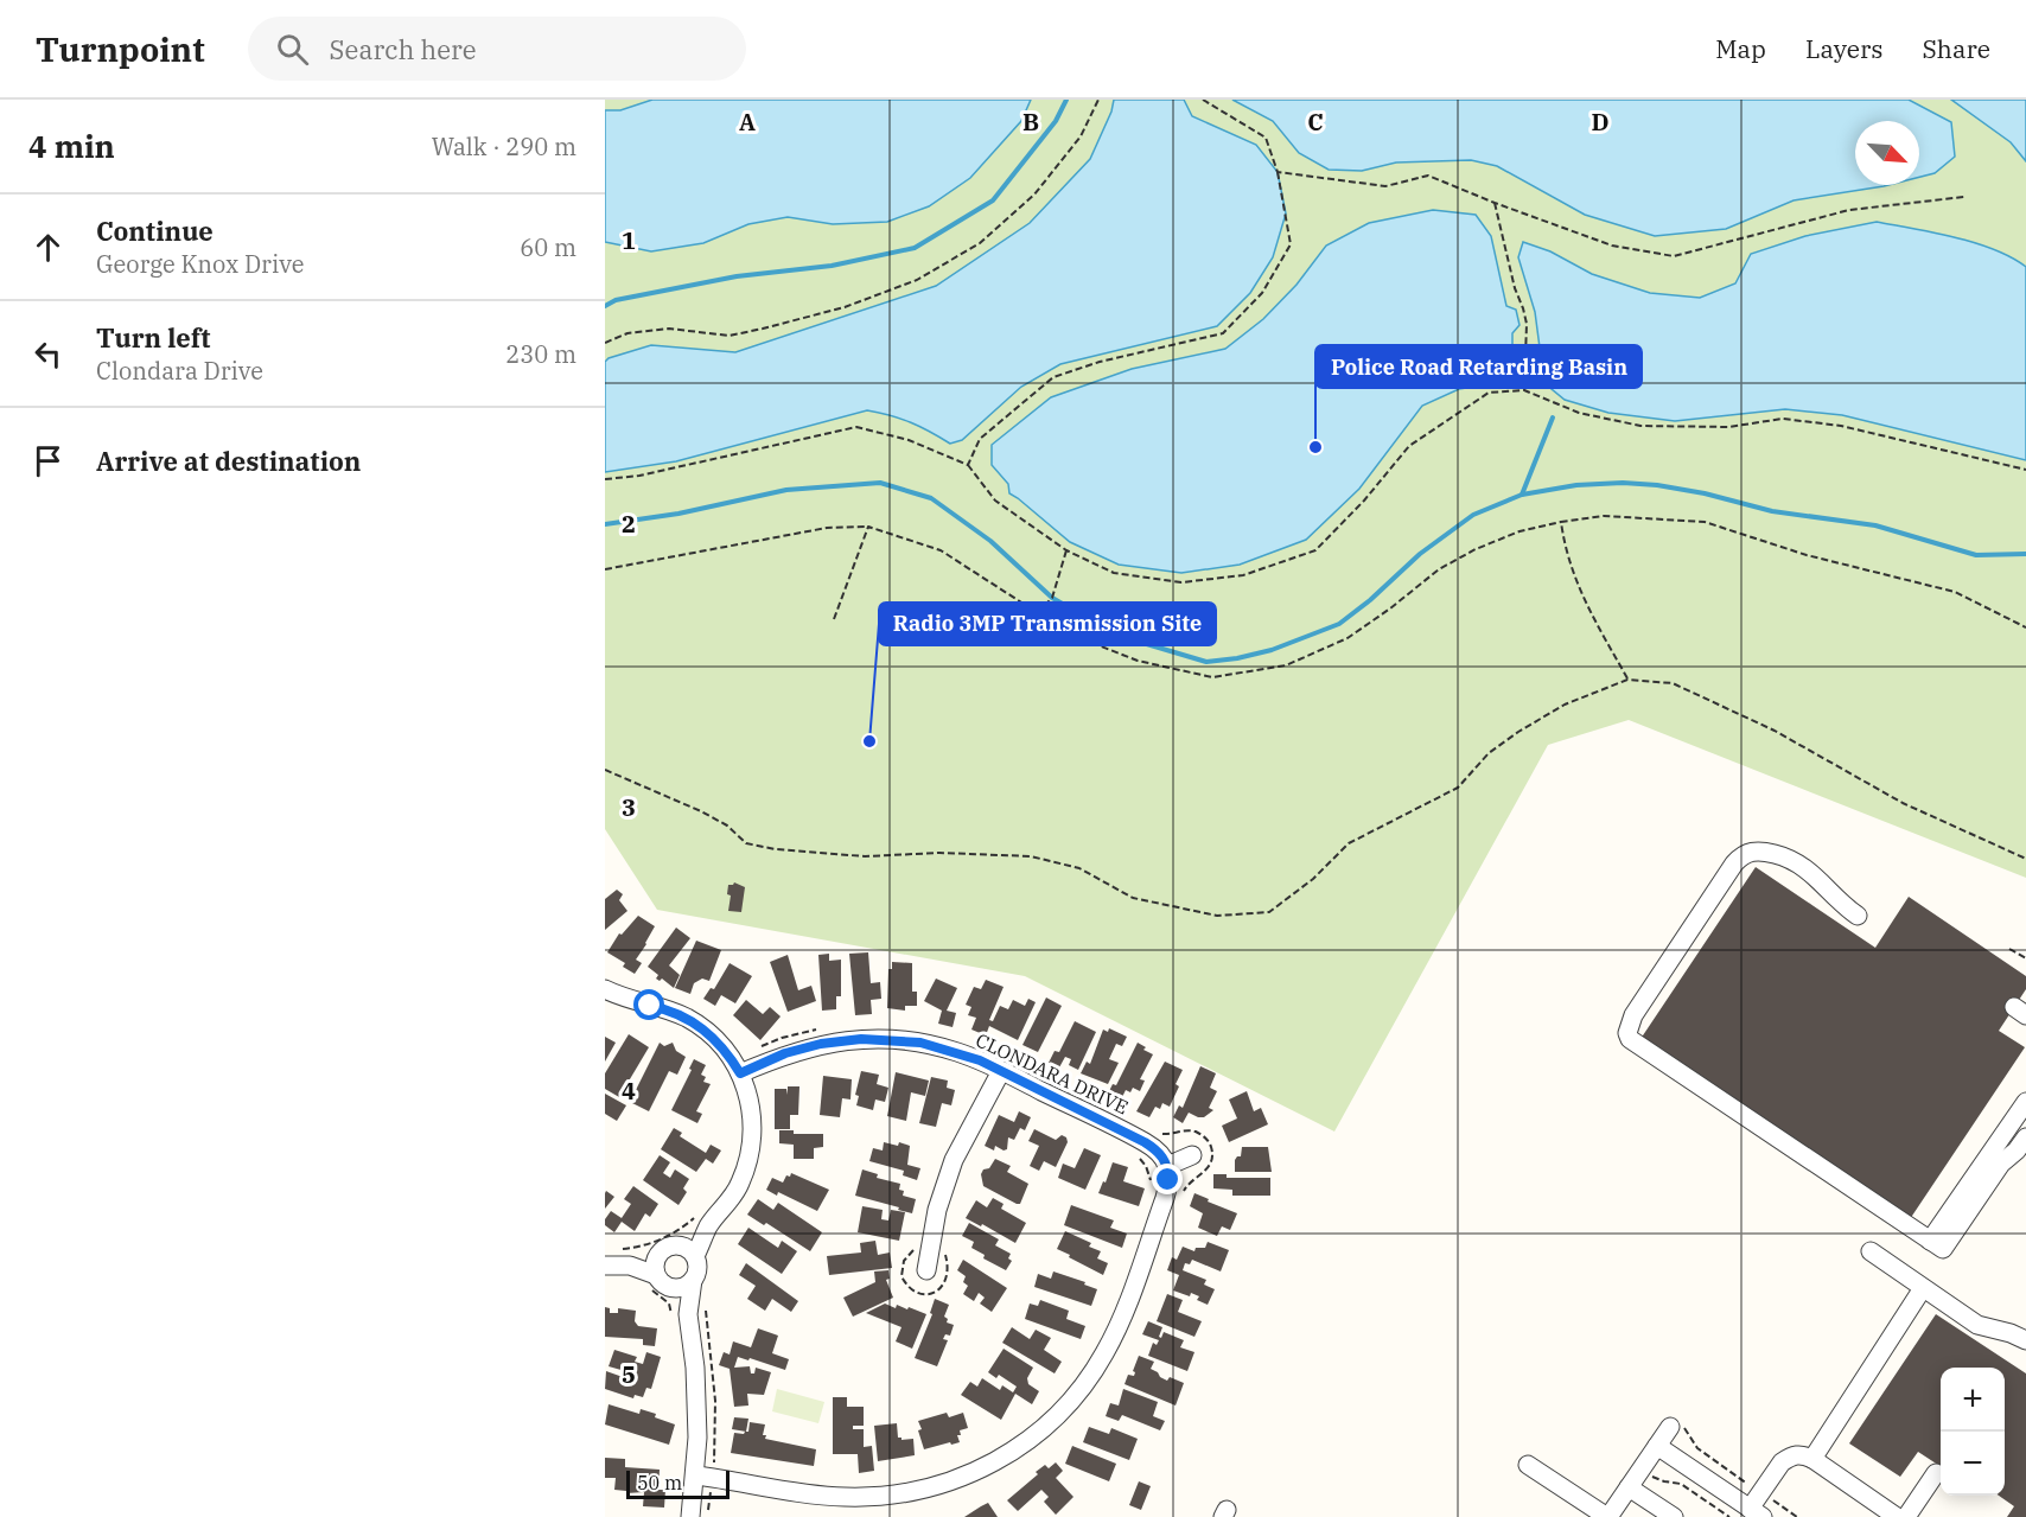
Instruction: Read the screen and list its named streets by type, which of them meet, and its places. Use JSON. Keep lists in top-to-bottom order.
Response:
{
  "streets": {
    "street": ["CLONDARA DRIVE"]
  },
  "places": ["Police Road Retarding Basin", "Radio 3MP Transmission Site"],
  "scale_bar": "50 m",
  "north": "bottom right",
  "page": {
    "header": "Turnpoint",
    "search": "Search here",
    "nav": ["Map", "Layers", "Share"],
    "heading": ["4 min", "Walk · 290 m"],
    "list": [
      ["Continue", "George Knox Drive", "60 m"],
      ["Turn left", "Clondara Drive", "230 m"],
      "Arrive at destination"
    ],
    "map_buttons": ["+", "−"],
    "scale": "50 m"
  },
  "grid": {
    "columns": [
      "A",
      "B",
      "C",
      "D"
    ],
    "rows": [
      "1",
      "2",
      "3",
      "4",
      "5"
    ]
  }
}
